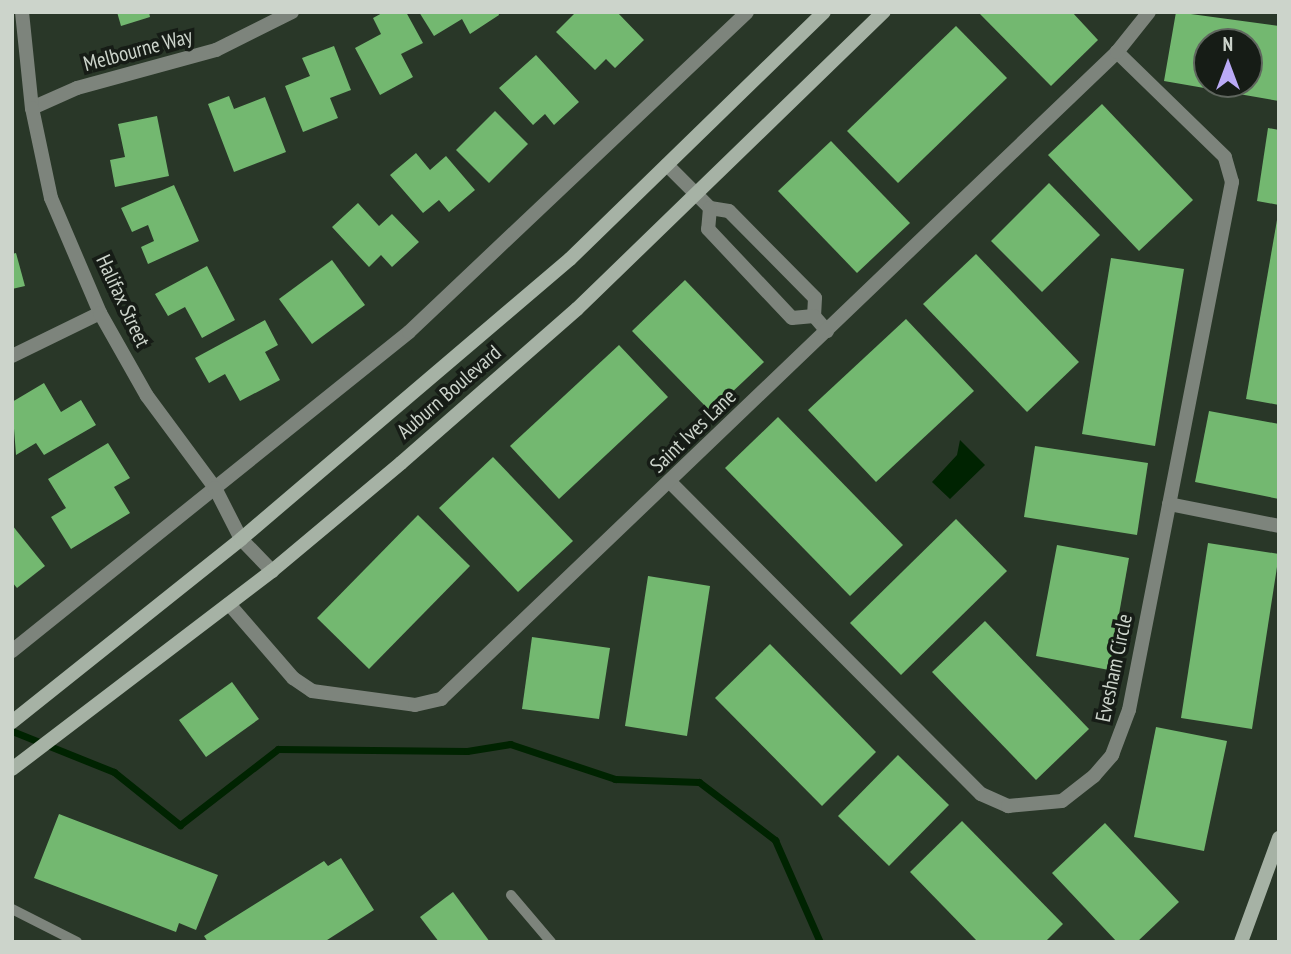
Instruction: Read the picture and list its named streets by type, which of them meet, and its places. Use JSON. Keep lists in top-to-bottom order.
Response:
{
  "streets": {
    "main road": ["Auburn Boulevard"],
    "street": [
      "Melbourne Way",
      "Halifax Street",
      "Saint Ives Lane",
      "Evesham Circle"
    ]
  },
  "crossings": [
    ["Melbourne Way", "Halifax Street"],
    ["Halifax Street", "Auburn Boulevard"],
    ["Auburn Boulevard", "Saint Ives Lane"],
    ["Saint Ives Lane", "Evesham Circle"]
  ],
  "north": "top"
}
